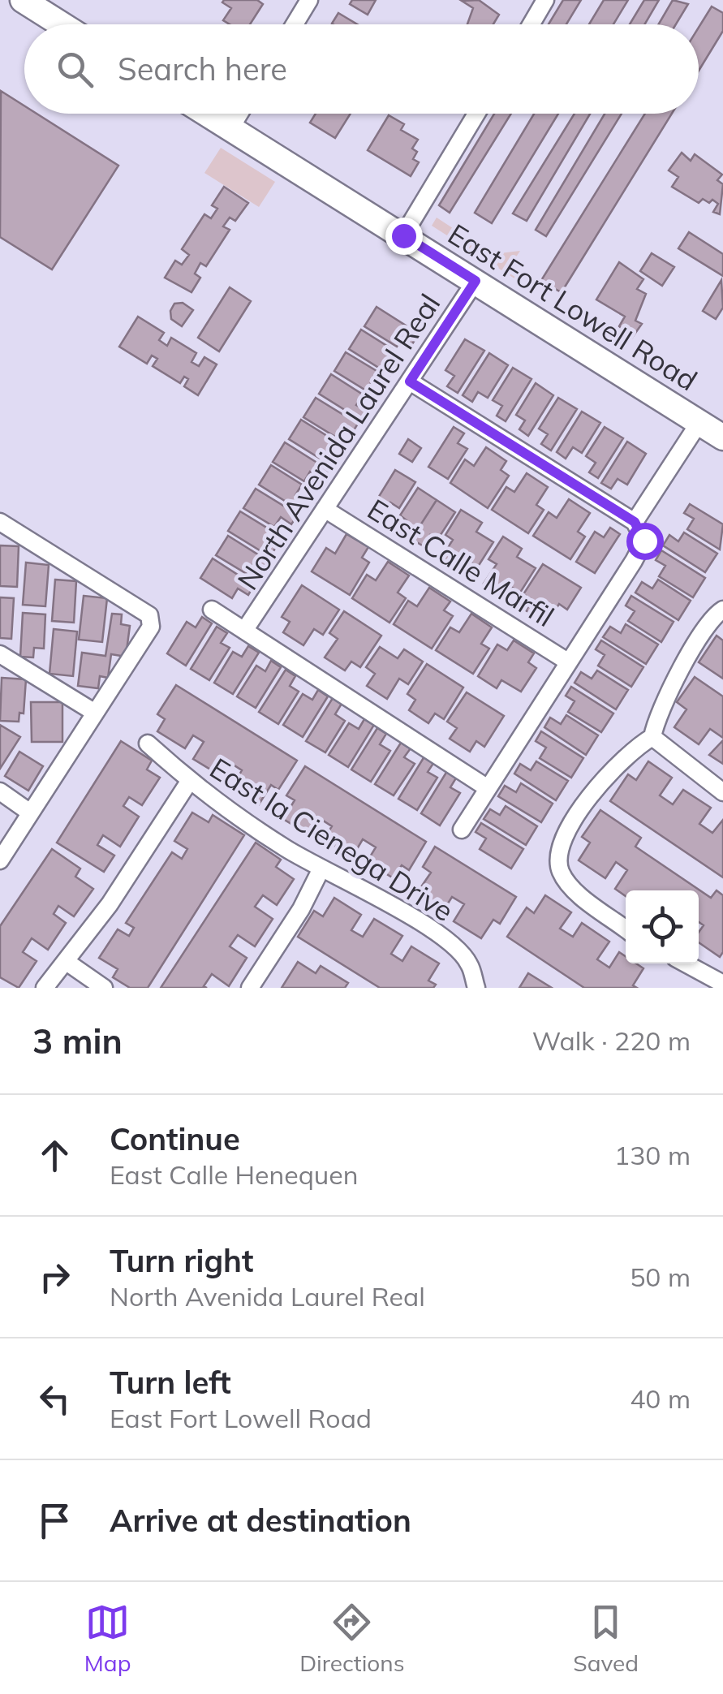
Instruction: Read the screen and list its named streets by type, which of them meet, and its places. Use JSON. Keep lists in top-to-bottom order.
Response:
{
  "streets": {
    "main road": ["East Fort Lowell Road"],
    "street": ["North Avenida Laurel Real", "East Calle Marfil", "East la Cienega Drive"]
  },
  "crossings": [
    ["East Fort Lowell Road", "North Avenida Laurel Real"],
    ["North Avenida Laurel Real", "East Calle Marfil"]
  ],
  "page": {
    "search": "Search here",
    "heading": ["3 min", "Walk · 220 m"],
    "list": [
      ["Continue", "East Calle Henequen", "130 m"],
      ["Turn right", "North Avenida Laurel Real", "50 m"],
      ["Turn left", "East Fort Lowell Road", "40 m"],
      "Arrive at destination"
    ],
    "nav": ["Map", "Directions", "Saved"]
  }
}
